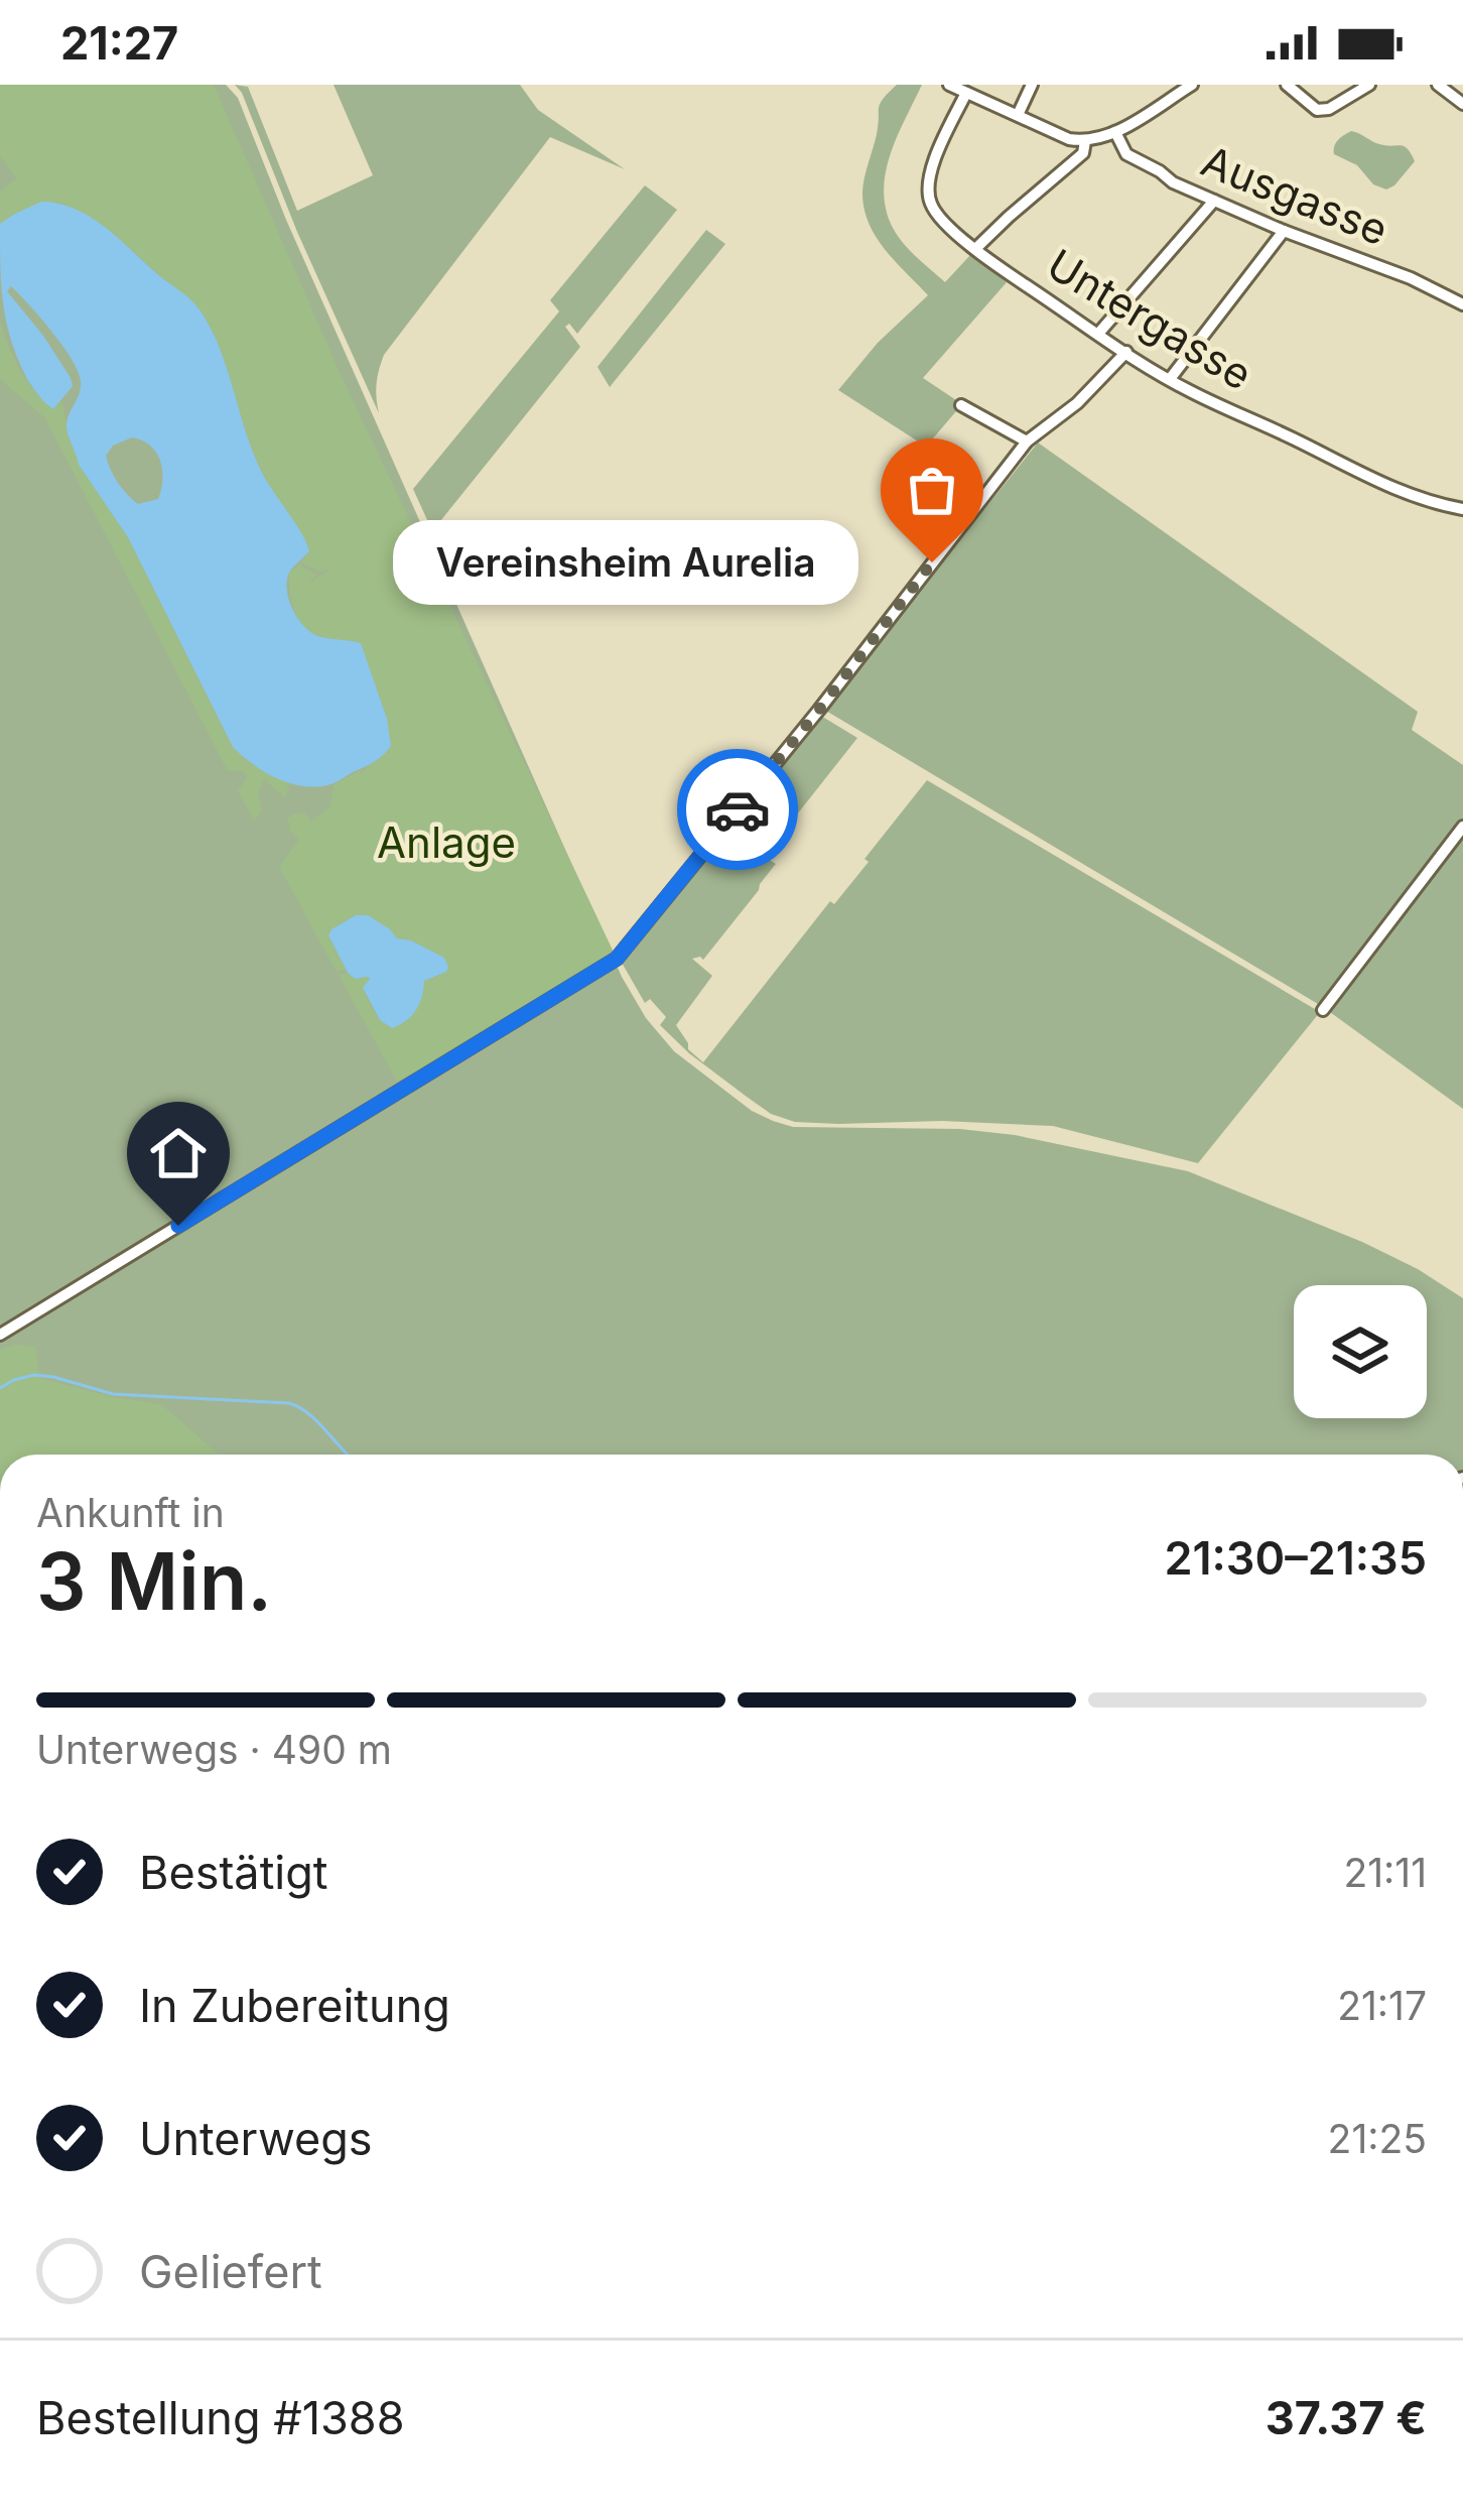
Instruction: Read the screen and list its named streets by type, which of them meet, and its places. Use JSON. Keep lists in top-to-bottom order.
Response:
{
  "streets": {
    "street": ["Ausgasse", "Untergasse"]
  },
  "parks": ["Anlage"],
  "places": ["Vereinsheim Aurelia"],
  "page": {
    "status": "21:27",
    "bubble": "Vereinsheim Aurelia",
    "heading": ["3 Min.", "Ankunft in", "21:30–21:35"],
    "panel": ["Bestellung #1388", "37.37 €"],
    "bar": "Unterwegs · 490 m",
    "list": [
      ["Bestätigt", "21:11"],
      ["In Zubereitung", "21:17"],
      ["Unterwegs", "21:25"],
      "Geliefert"
    ]
  }
}
